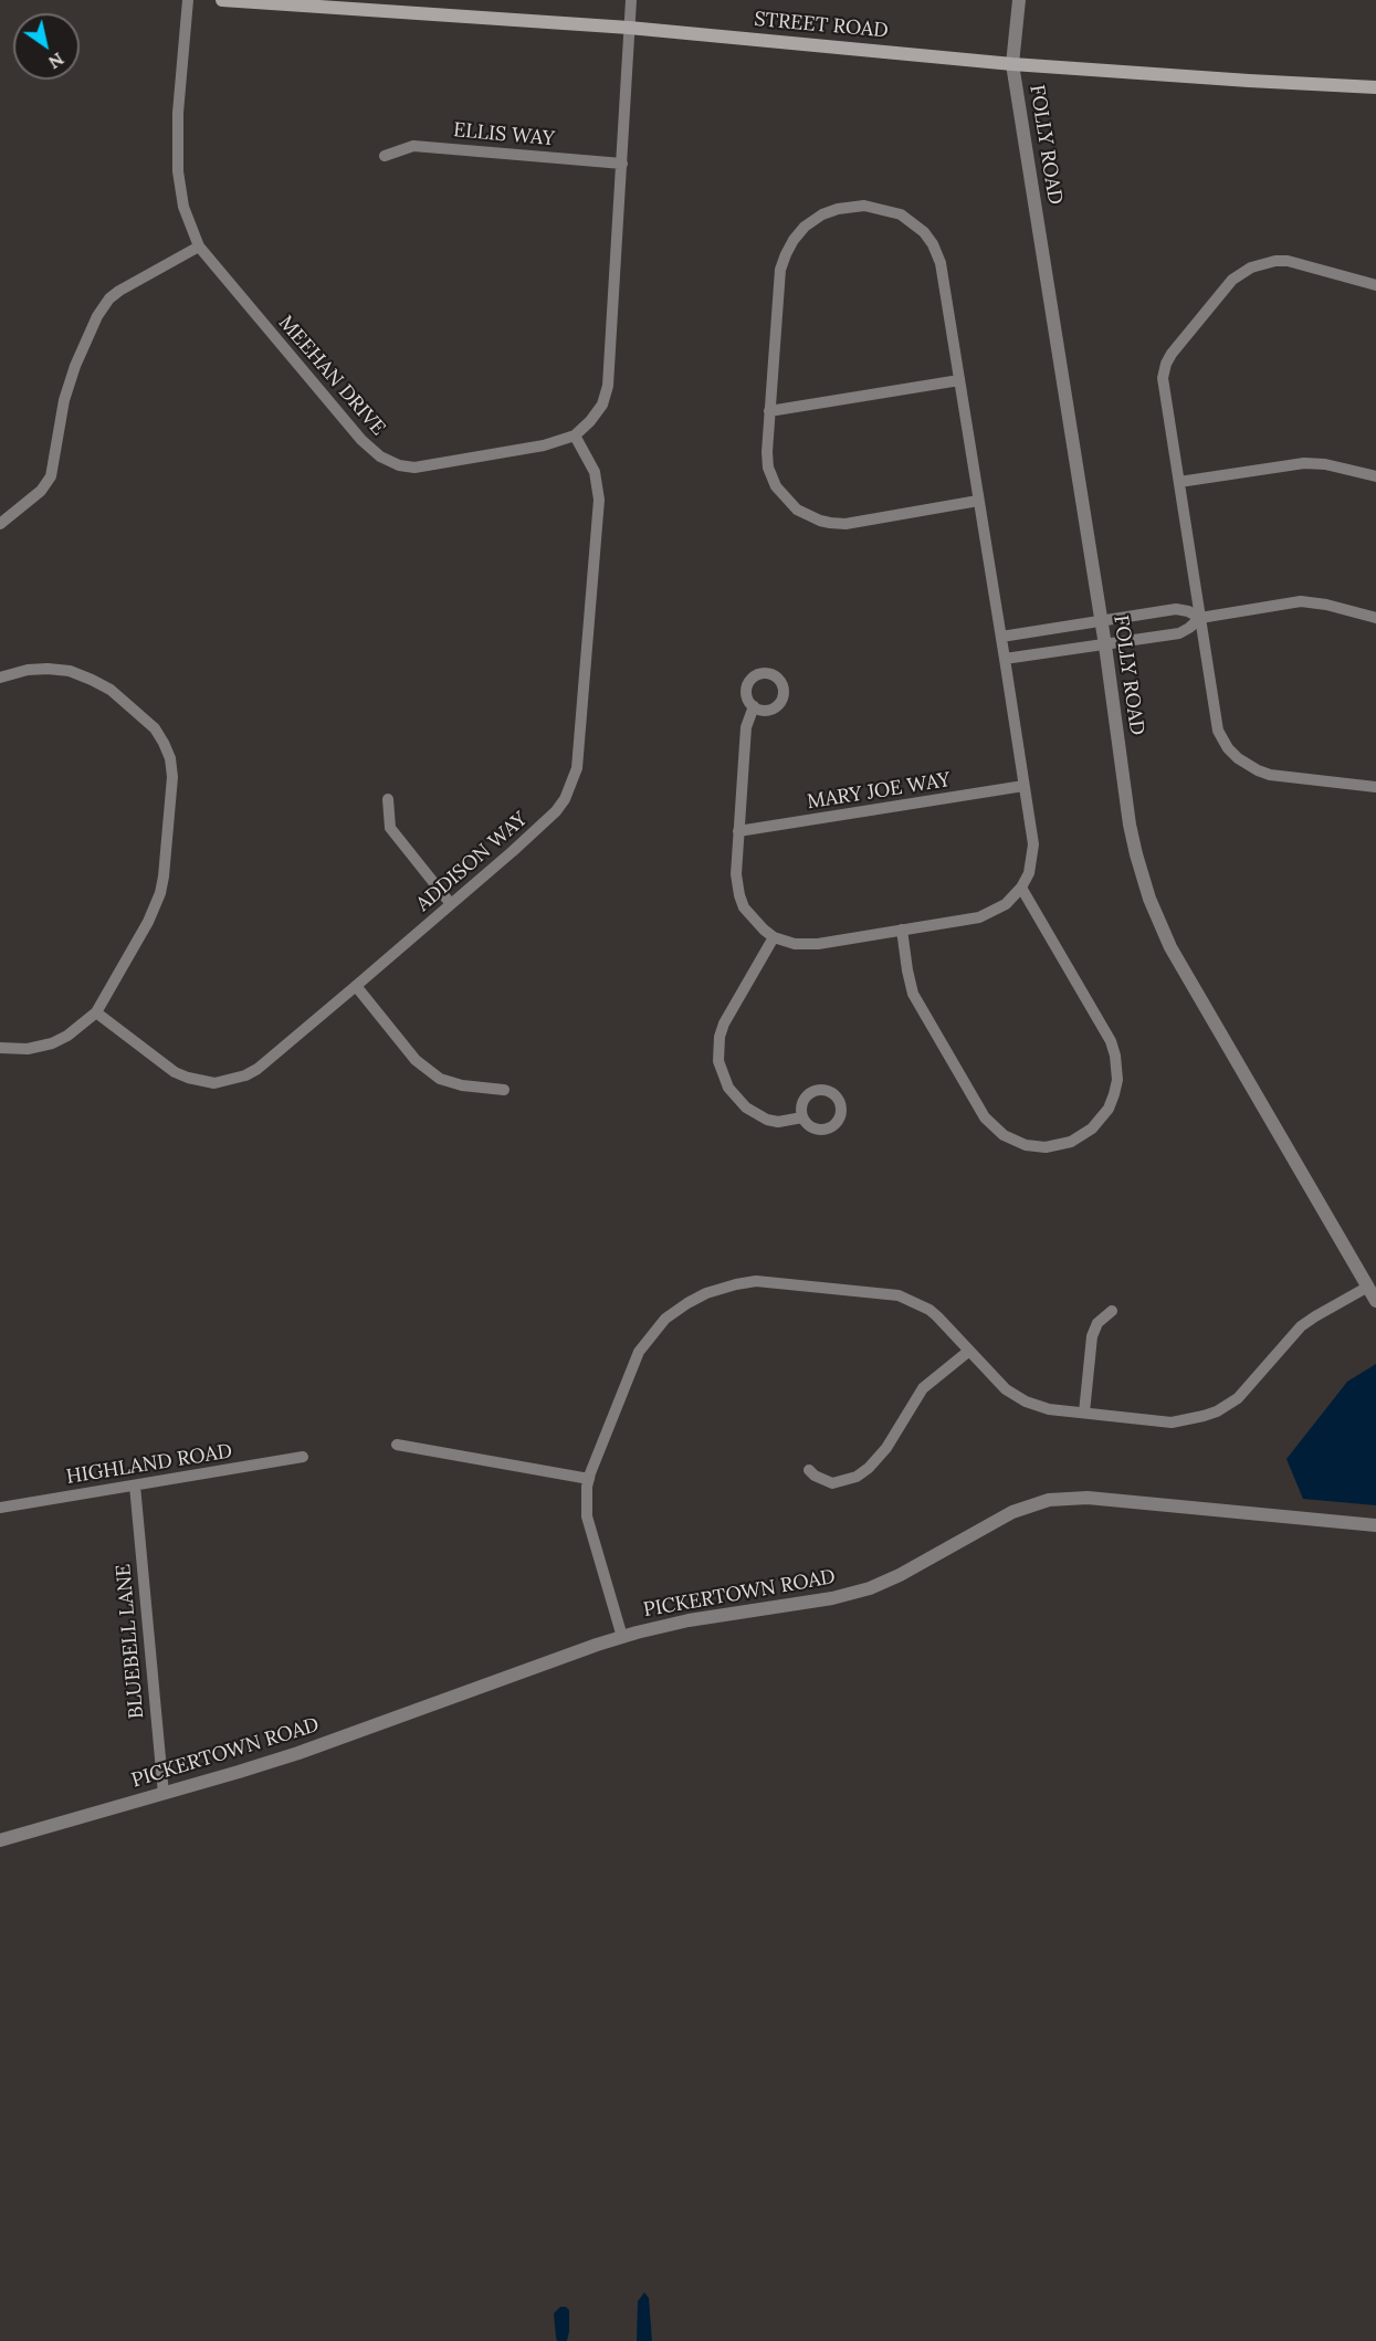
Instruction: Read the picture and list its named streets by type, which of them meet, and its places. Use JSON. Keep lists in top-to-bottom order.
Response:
{
  "streets": {
    "main road": ["STREET ROAD"],
    "street": [
      "ELLIS WAY",
      "FOLLY ROAD",
      "MEEHAN DRIVE",
      "MARY JOE WAY",
      "ADDISON WAY",
      "HIGHLAND ROAD",
      "PICKERTOWN ROAD",
      "BLUEBELL LANE"
    ]
  },
  "crossings": [
    ["STREET ROAD", "FOLLY ROAD"],
    ["STREET ROAD", "MEEHAN DRIVE"],
    ["ELLIS WAY", "MEEHAN DRIVE"],
    ["MEEHAN DRIVE", "ADDISON WAY"],
    ["HIGHLAND ROAD", "BLUEBELL LANE"],
    ["PICKERTOWN ROAD", "BLUEBELL LANE"]
  ],
  "north": "bottom right"
}
